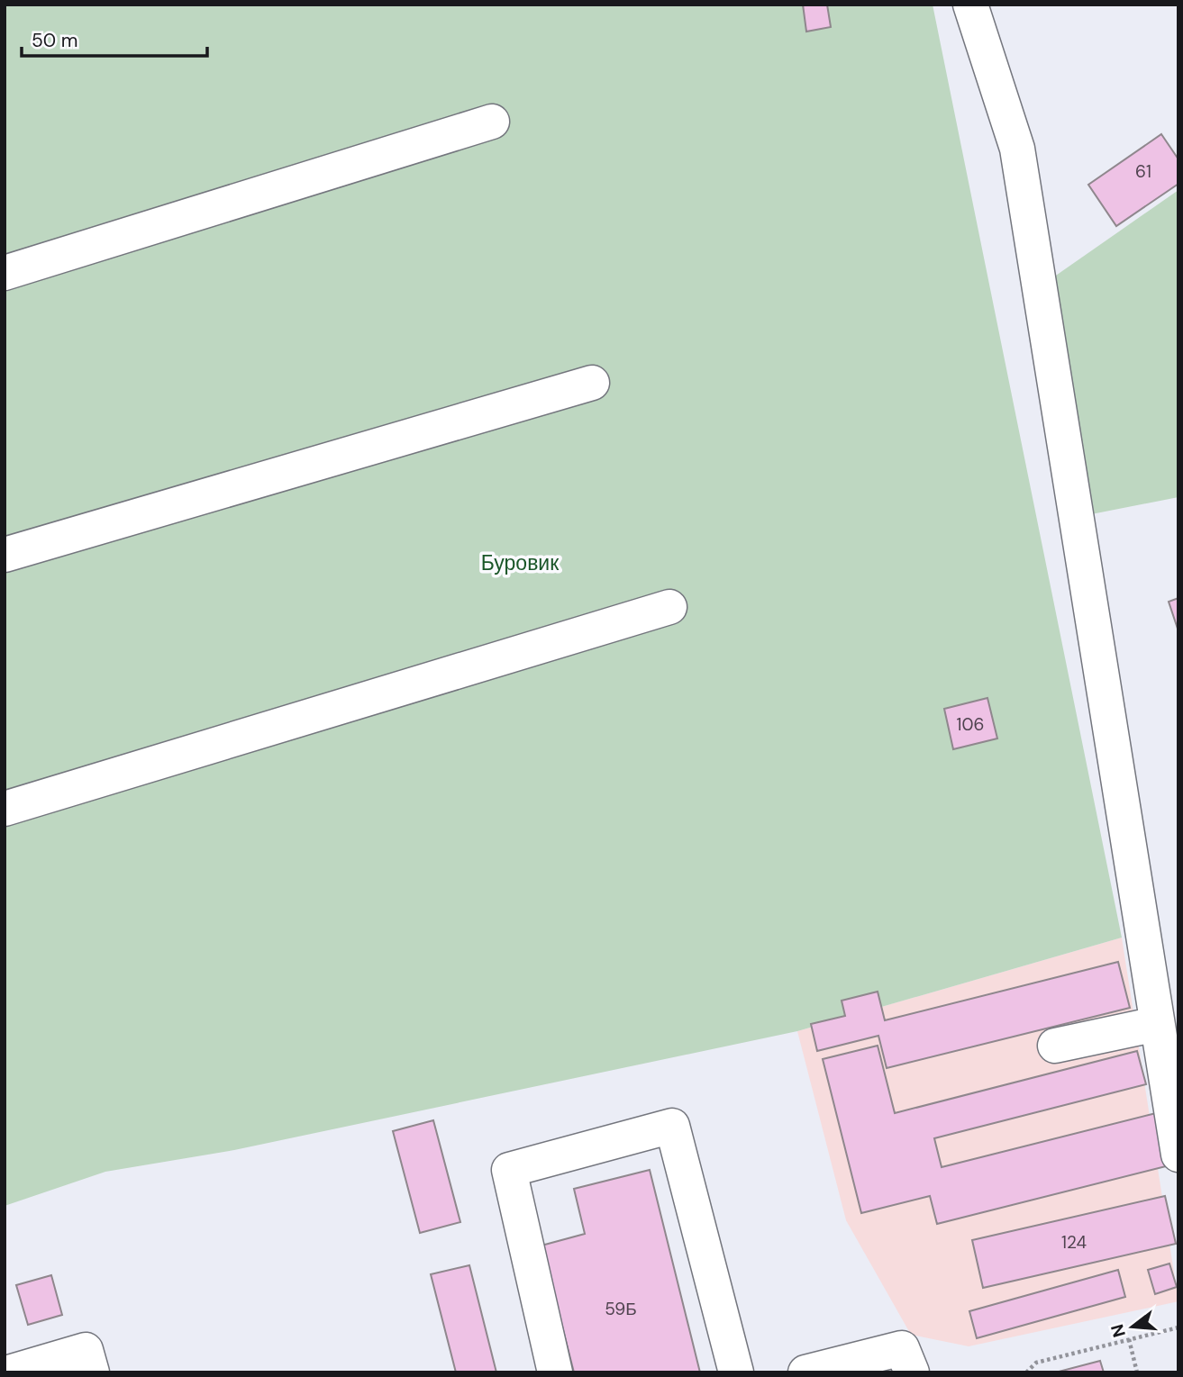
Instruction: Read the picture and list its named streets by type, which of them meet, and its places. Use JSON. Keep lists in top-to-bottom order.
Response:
{
  "parks": ["Буровик"],
  "house_numbers": [
    "61",
    "106",
    "124",
    "59Б"
  ],
  "scale_bar": "50 m",
  "north": "left"
}
